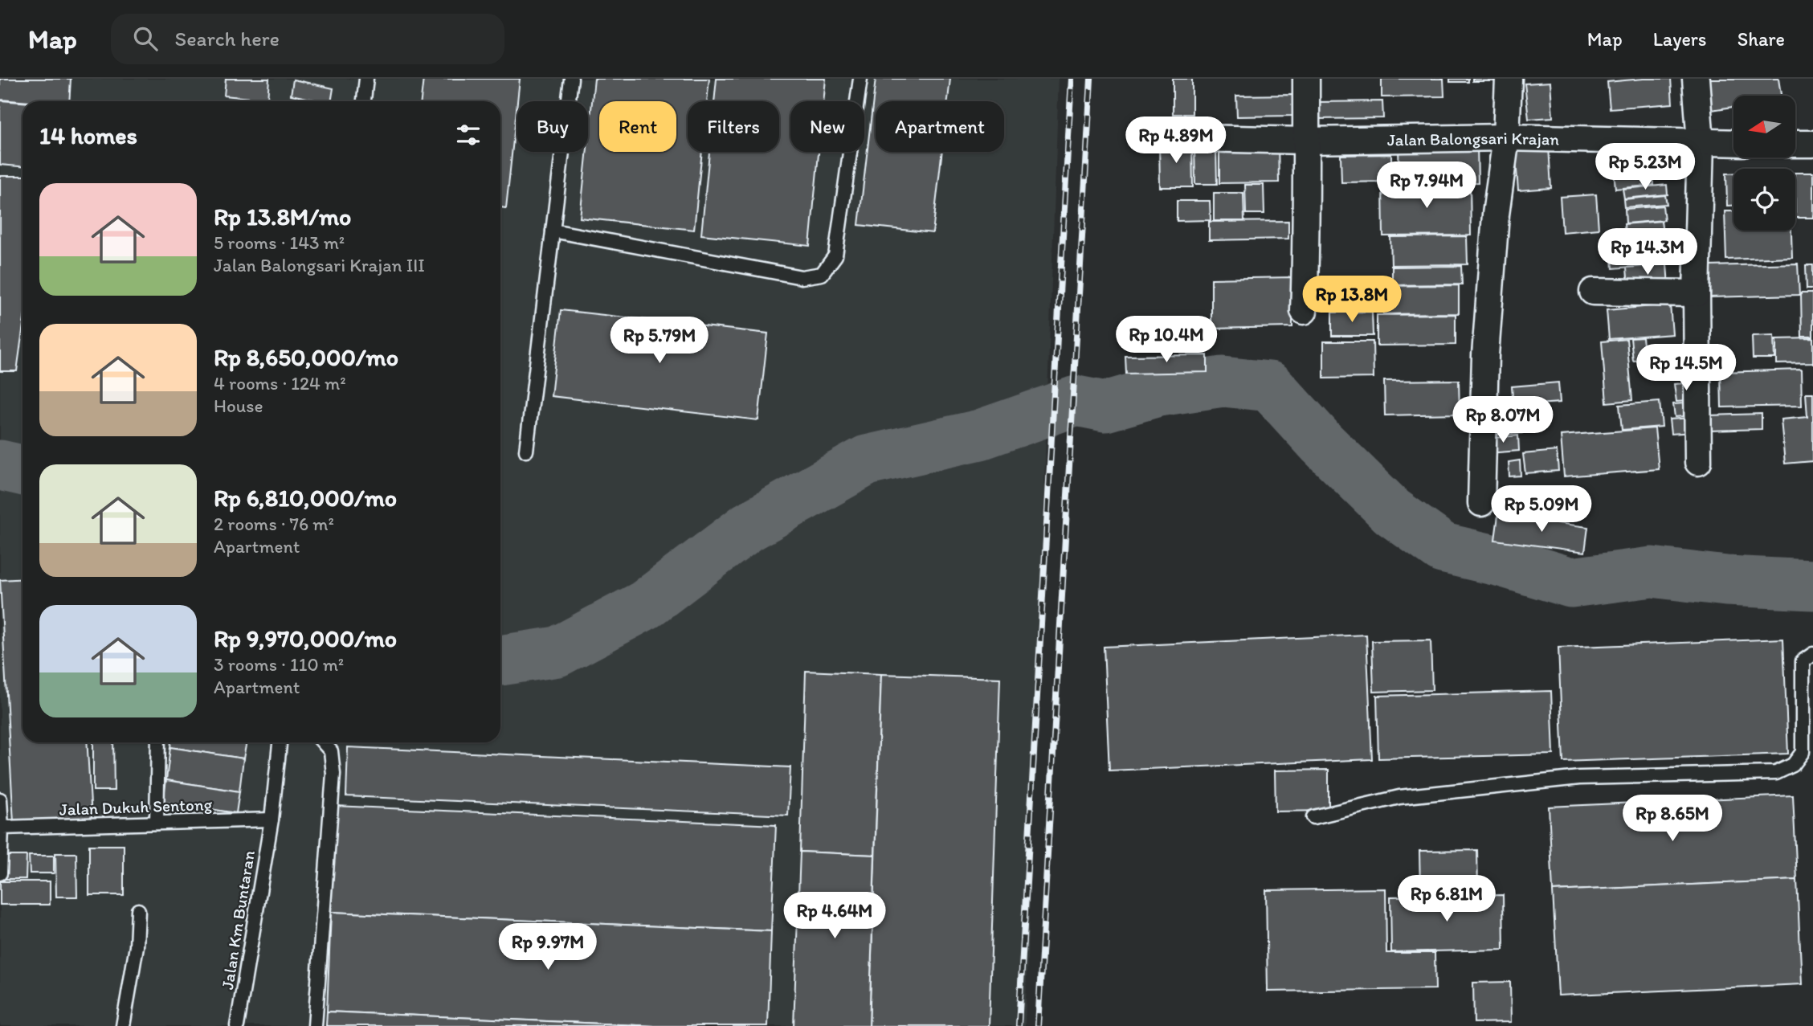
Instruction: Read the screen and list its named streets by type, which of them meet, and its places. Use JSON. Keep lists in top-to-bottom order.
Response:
{
  "streets": {
    "street": ["Jalan Balongsari Krajan"],
    "lane": ["Jalan Dukuh Sentong", "Jalan Km Buntaran"]
  },
  "crossings": [
    ["Jalan Dukuh Sentong", "Jalan Km Buntaran"]
  ],
  "north": "left",
  "page": {
    "header": "Map",
    "search": "Search here",
    "nav": ["Map", "Layers", "Share"],
    "chip": [
      "Buy",
      "Rent",
      "Filters",
      "New",
      "Apartment"
    ],
    "heading": "14 homes",
    "price": [
      "Rp 4.89M",
      "Rp 5.23M",
      "Rp 7.94M",
      "Rp 14.3M",
      "Rp 13.8M",
      "Rp 10.4M",
      "Rp 5.79M",
      "Rp 14.5M",
      "Rp 8.07M",
      "Rp 5.09M",
      "Rp 8.65M",
      "Rp 6.81M",
      "Rp 4.64M",
      "Rp 9.97M"
    ],
    "list": [
      {
        "name": "Rp 13.8M/mo",
        "note": "5 rooms · 143 m² · Jalan Balongsari Krajan III"
      },
      {
        "name": "Rp 8,650,000/mo",
        "note": "4 rooms · 124 m² · House"
      },
      {
        "name": "Rp 6,810,000/mo",
        "note": "2 rooms · 76 m² · Apartment"
      },
      {
        "name": "Rp 9,970,000/mo",
        "note": "3 rooms · 110 m² · Apartment"
      }
    ]
  }
}
